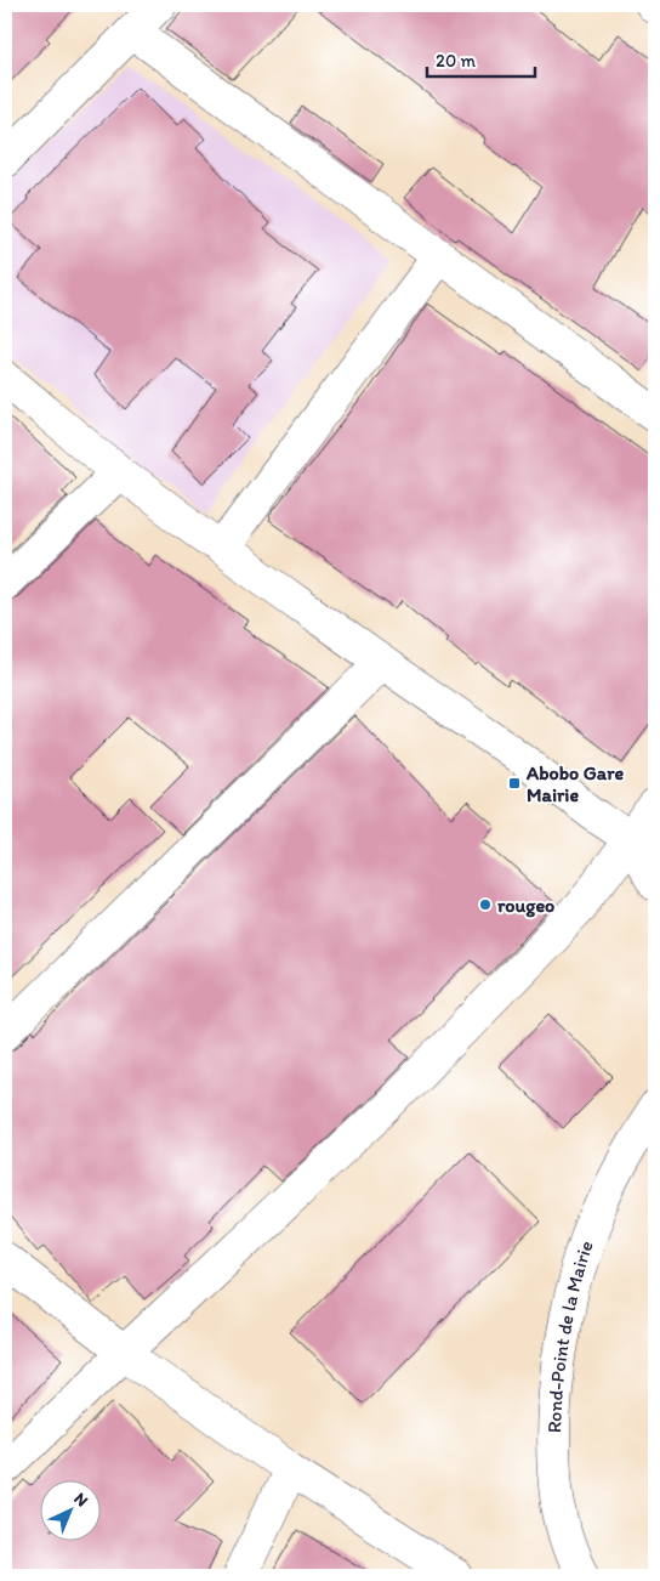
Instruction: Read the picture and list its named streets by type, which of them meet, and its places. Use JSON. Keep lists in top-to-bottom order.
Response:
{
  "streets": {
    "street": ["Rond-Point de la Mairie"]
  },
  "places": {
    "transit": ["Abobo Gare Mairie"],
    "other": ["rougeo"]
  },
  "scale_bar": "20 m",
  "north": "top right"
}
